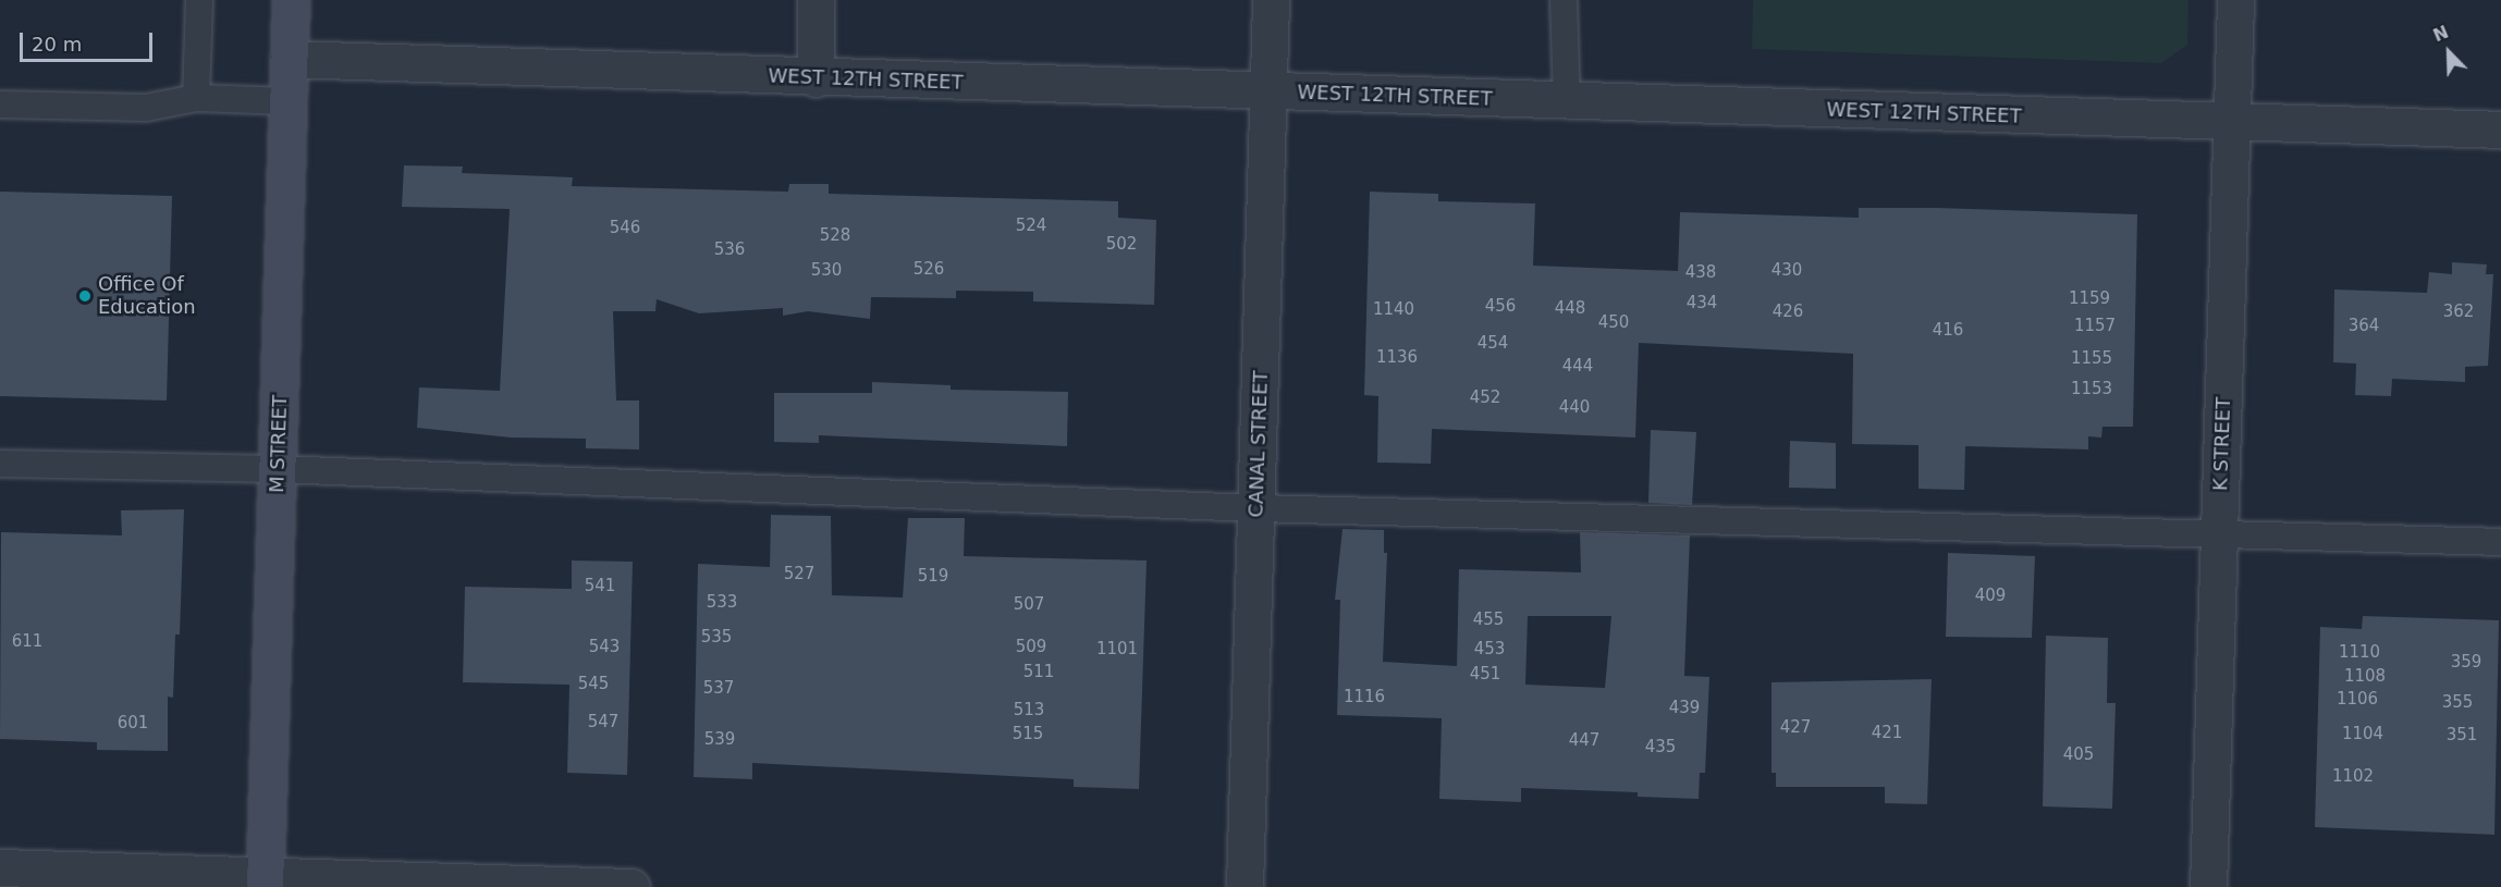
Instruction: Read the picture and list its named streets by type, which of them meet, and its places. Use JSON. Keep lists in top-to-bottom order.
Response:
{
  "streets": {
    "street": [
      "WEST 12TH STREET",
      "M STREET",
      "CANAL STREET",
      "K STREET"
    ]
  },
  "crossings": [
    ["WEST 12TH STREET", "M STREET"],
    ["WEST 12TH STREET", "CANAL STREET"],
    ["WEST 12TH STREET", "K STREET"]
  ],
  "places": ["Office Of Education"],
  "house_numbers": [
    "524",
    "546",
    "528",
    "502",
    "536",
    "526",
    "530",
    "430",
    "438",
    "1159",
    "434",
    "456",
    "448",
    "1140",
    "426",
    "362",
    "450",
    "1157",
    "364",
    "416",
    "454",
    "1136",
    "1155",
    "444",
    "1153",
    "452",
    "440",
    "527",
    "519",
    "541",
    "409",
    "533",
    "507",
    "455",
    "535",
    "611",
    "543",
    "509",
    "1101",
    "453",
    "1110",
    "359",
    "511",
    "451",
    "1108",
    "545",
    "537",
    "1116",
    "1106",
    "355",
    "439",
    "513",
    "547",
    "601",
    "427",
    "421",
    "515",
    "1104",
    "351",
    "539",
    "447",
    "435",
    "405",
    "1102"
  ],
  "scale_bar": "20 m",
  "north": "top left"
}
